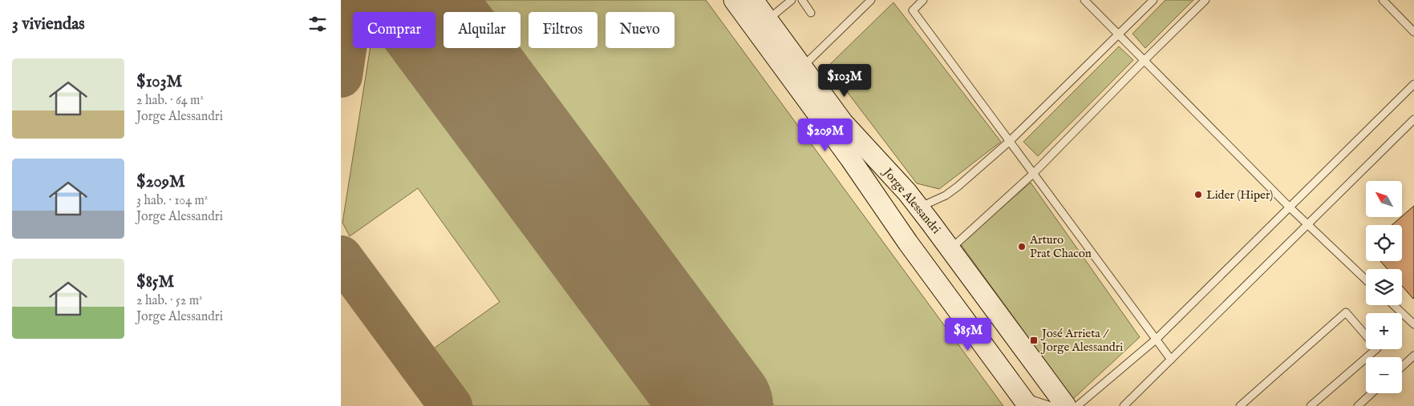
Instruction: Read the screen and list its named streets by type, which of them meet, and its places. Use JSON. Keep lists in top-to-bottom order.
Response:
{
  "streets": {
    "main road": ["Jorge Alessandri"]
  },
  "places": {
    "other": ["Lider (Hiper)", "Arturo Prat Chacon"],
    "transit": ["José Arrieta / Jorge Alessandri"]
  },
  "north": "top left",
  "page": {
    "heading": "3 viviendas",
    "chip": [
      "Comprar",
      "Alquilar",
      "Filtros",
      "Nuevo"
    ],
    "list": [
      {
        "name": "$103M",
        "note": "2 hab. · 64 m² · Jorge Alessandri"
      },
      {
        "name": "$209M",
        "note": "3 hab. · 104 m² · Jorge Alessandri"
      },
      {
        "name": "$85M",
        "note": "2 hab. · 52 m² · Jorge Alessandri"
      }
    ],
    "price": ["$103M", "$209M", "$85M"],
    "map_buttons": ["+", "−"]
  }
}
